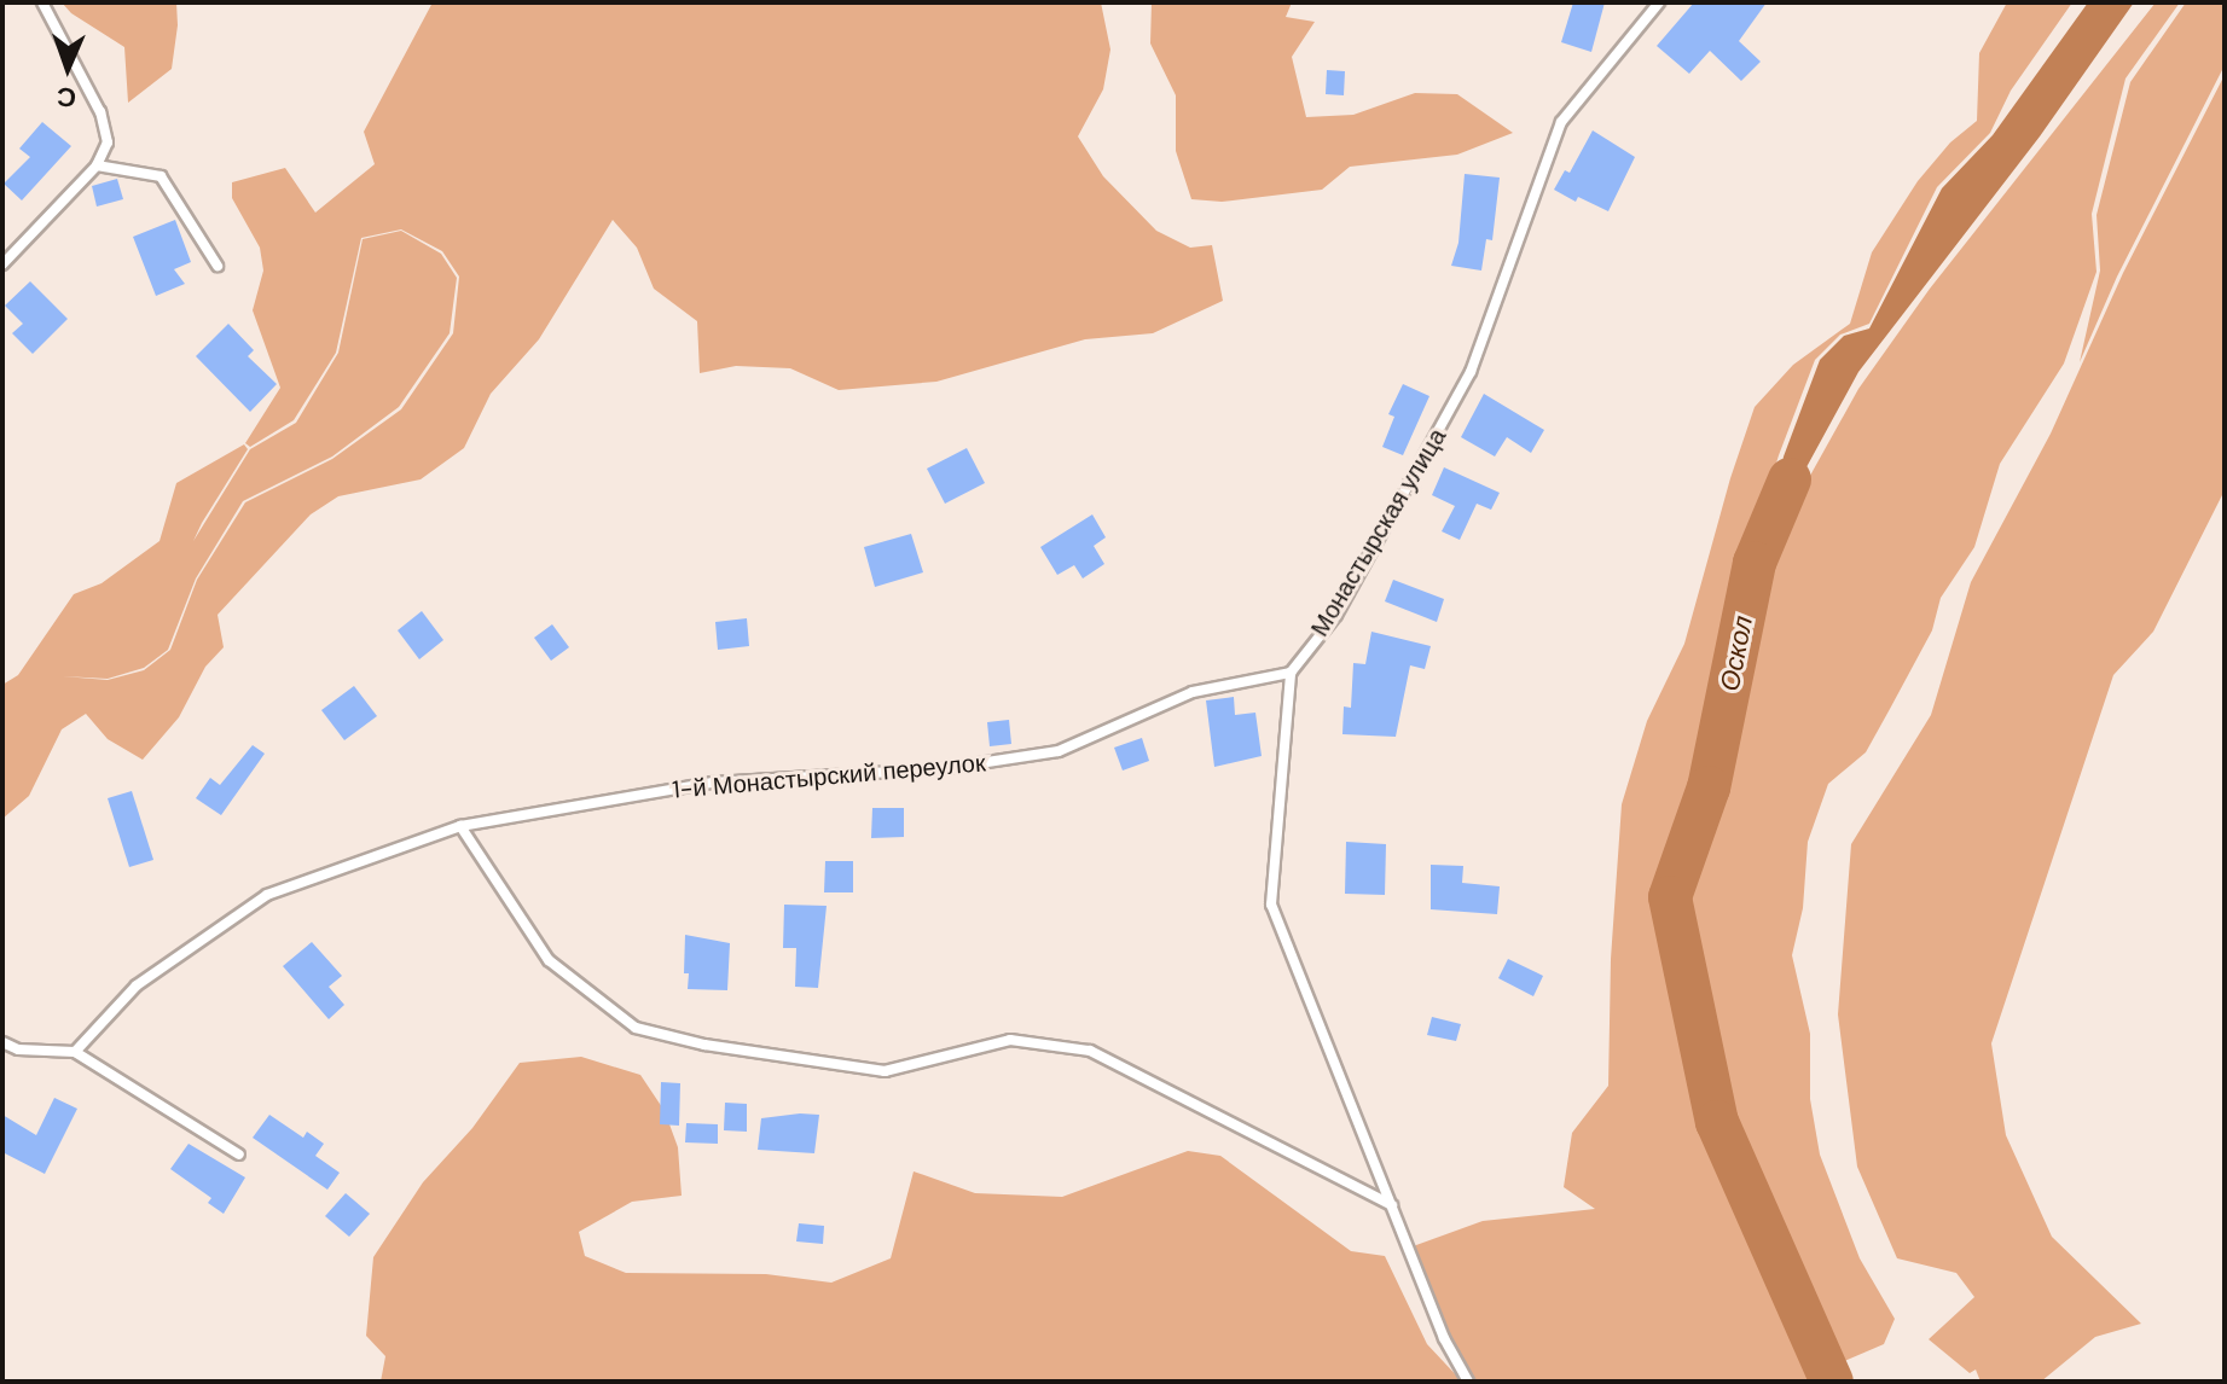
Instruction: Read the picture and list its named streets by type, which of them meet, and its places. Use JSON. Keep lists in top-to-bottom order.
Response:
{
  "streets": {
    "lane": ["Монастырская улица", "1-й Монастырский переулок"]
  },
  "crossings": [
    ["Монастырская улица", "1-й Монастырский переулок"]
  ],
  "water": ["Оскол"],
  "north": "bottom"
}
